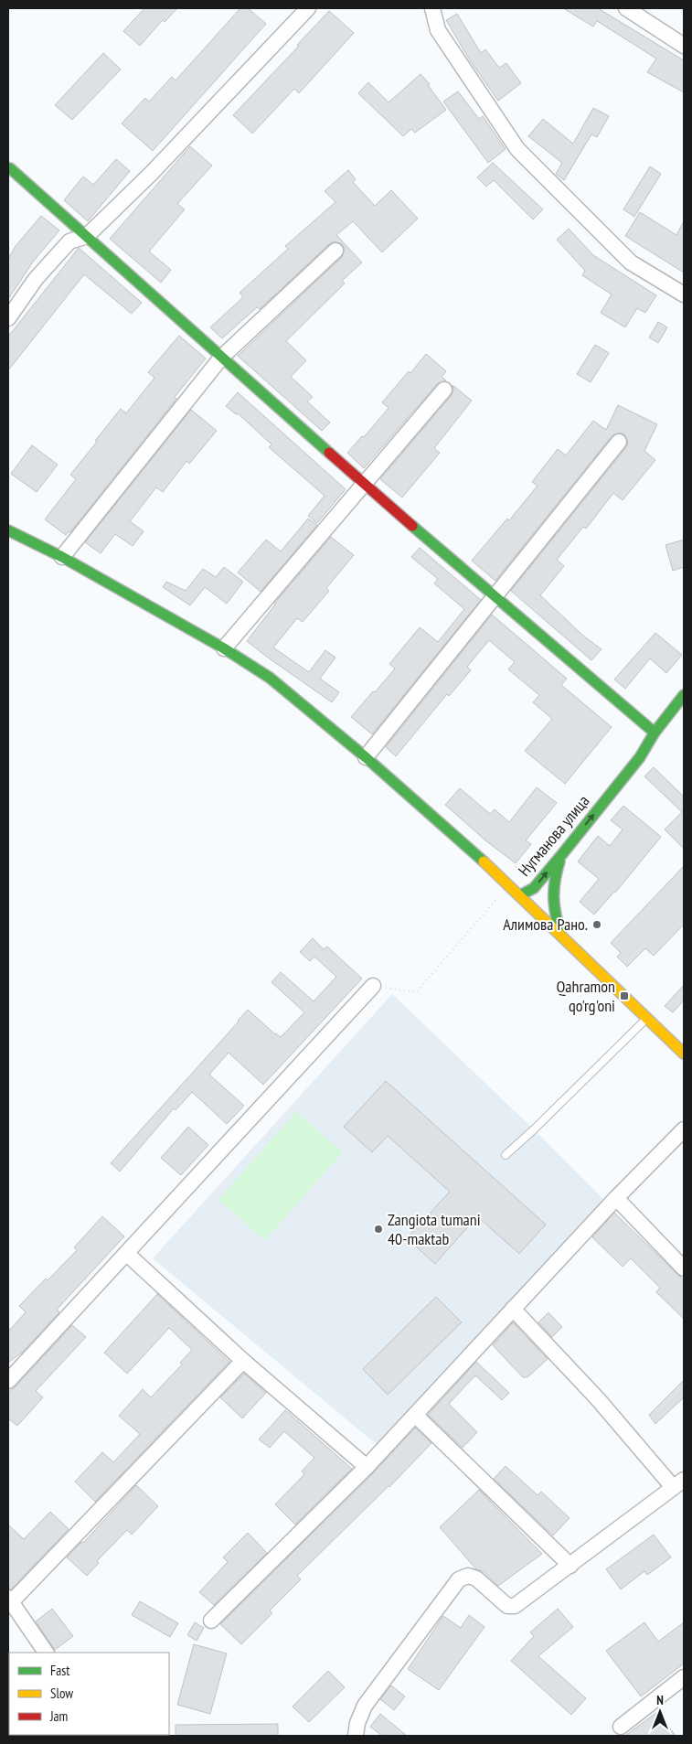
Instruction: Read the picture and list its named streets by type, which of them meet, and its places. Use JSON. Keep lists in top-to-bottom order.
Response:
{
  "streets": {
    "main road": ["Нугманова улица"]
  },
  "one_way": ["Нугманова улица"],
  "places": {
    "other": ["Алимова Рано.", "Zangiota tumani 40-maktab"],
    "transit": ["Qahramon qo'rg'oni"]
  },
  "legend": ["Fast", "Slow", "Jam"],
  "north": "top"
}
